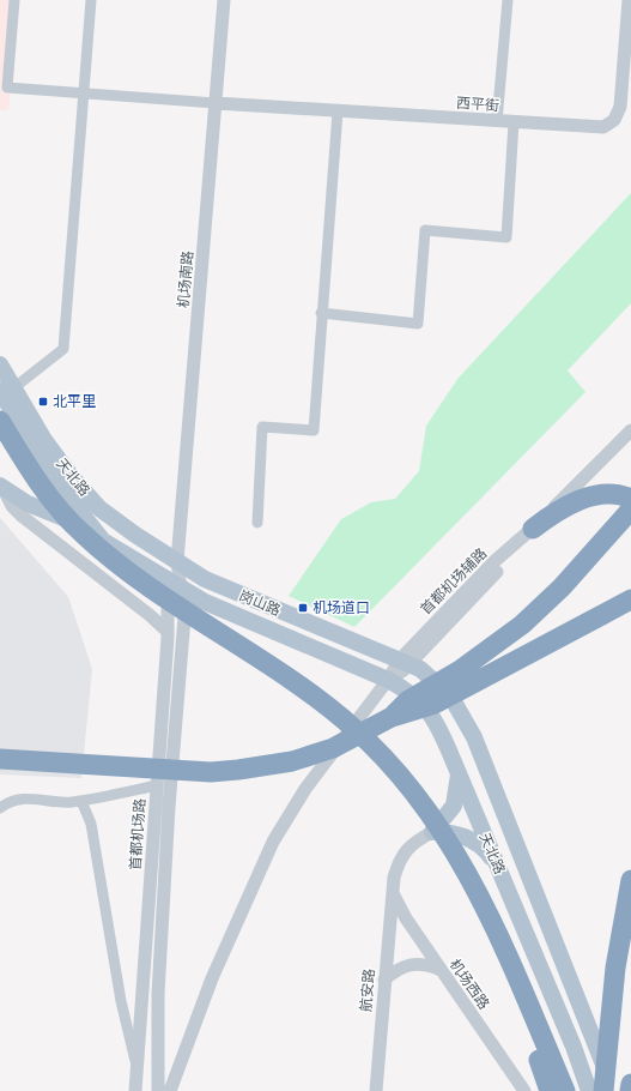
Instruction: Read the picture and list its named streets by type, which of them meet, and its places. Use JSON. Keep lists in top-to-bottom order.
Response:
{
  "streets": {
    "main road": ["天北路", "岗山路"],
    "street": [
      "西平街",
      "机场南路",
      "首都机场辅路",
      "首都机场路",
      "机场西路",
      "航安路"
    ]
  },
  "crossings": [
    ["西平街", "机场南路"],
    ["机场南路", "天北路"],
    ["机场南路", "岗山路"],
    ["天北路", "首都机场辅路"],
    ["天北路", "岗山路"],
    ["天北路", "首都机场路"],
    ["首都机场辅路", "岗山路"],
    ["岗山路", "首都机场路"],
    ["机场西路", "航安路"]
  ],
  "places": {
    "transit": ["北平里", "机场道口"]
  }
}
